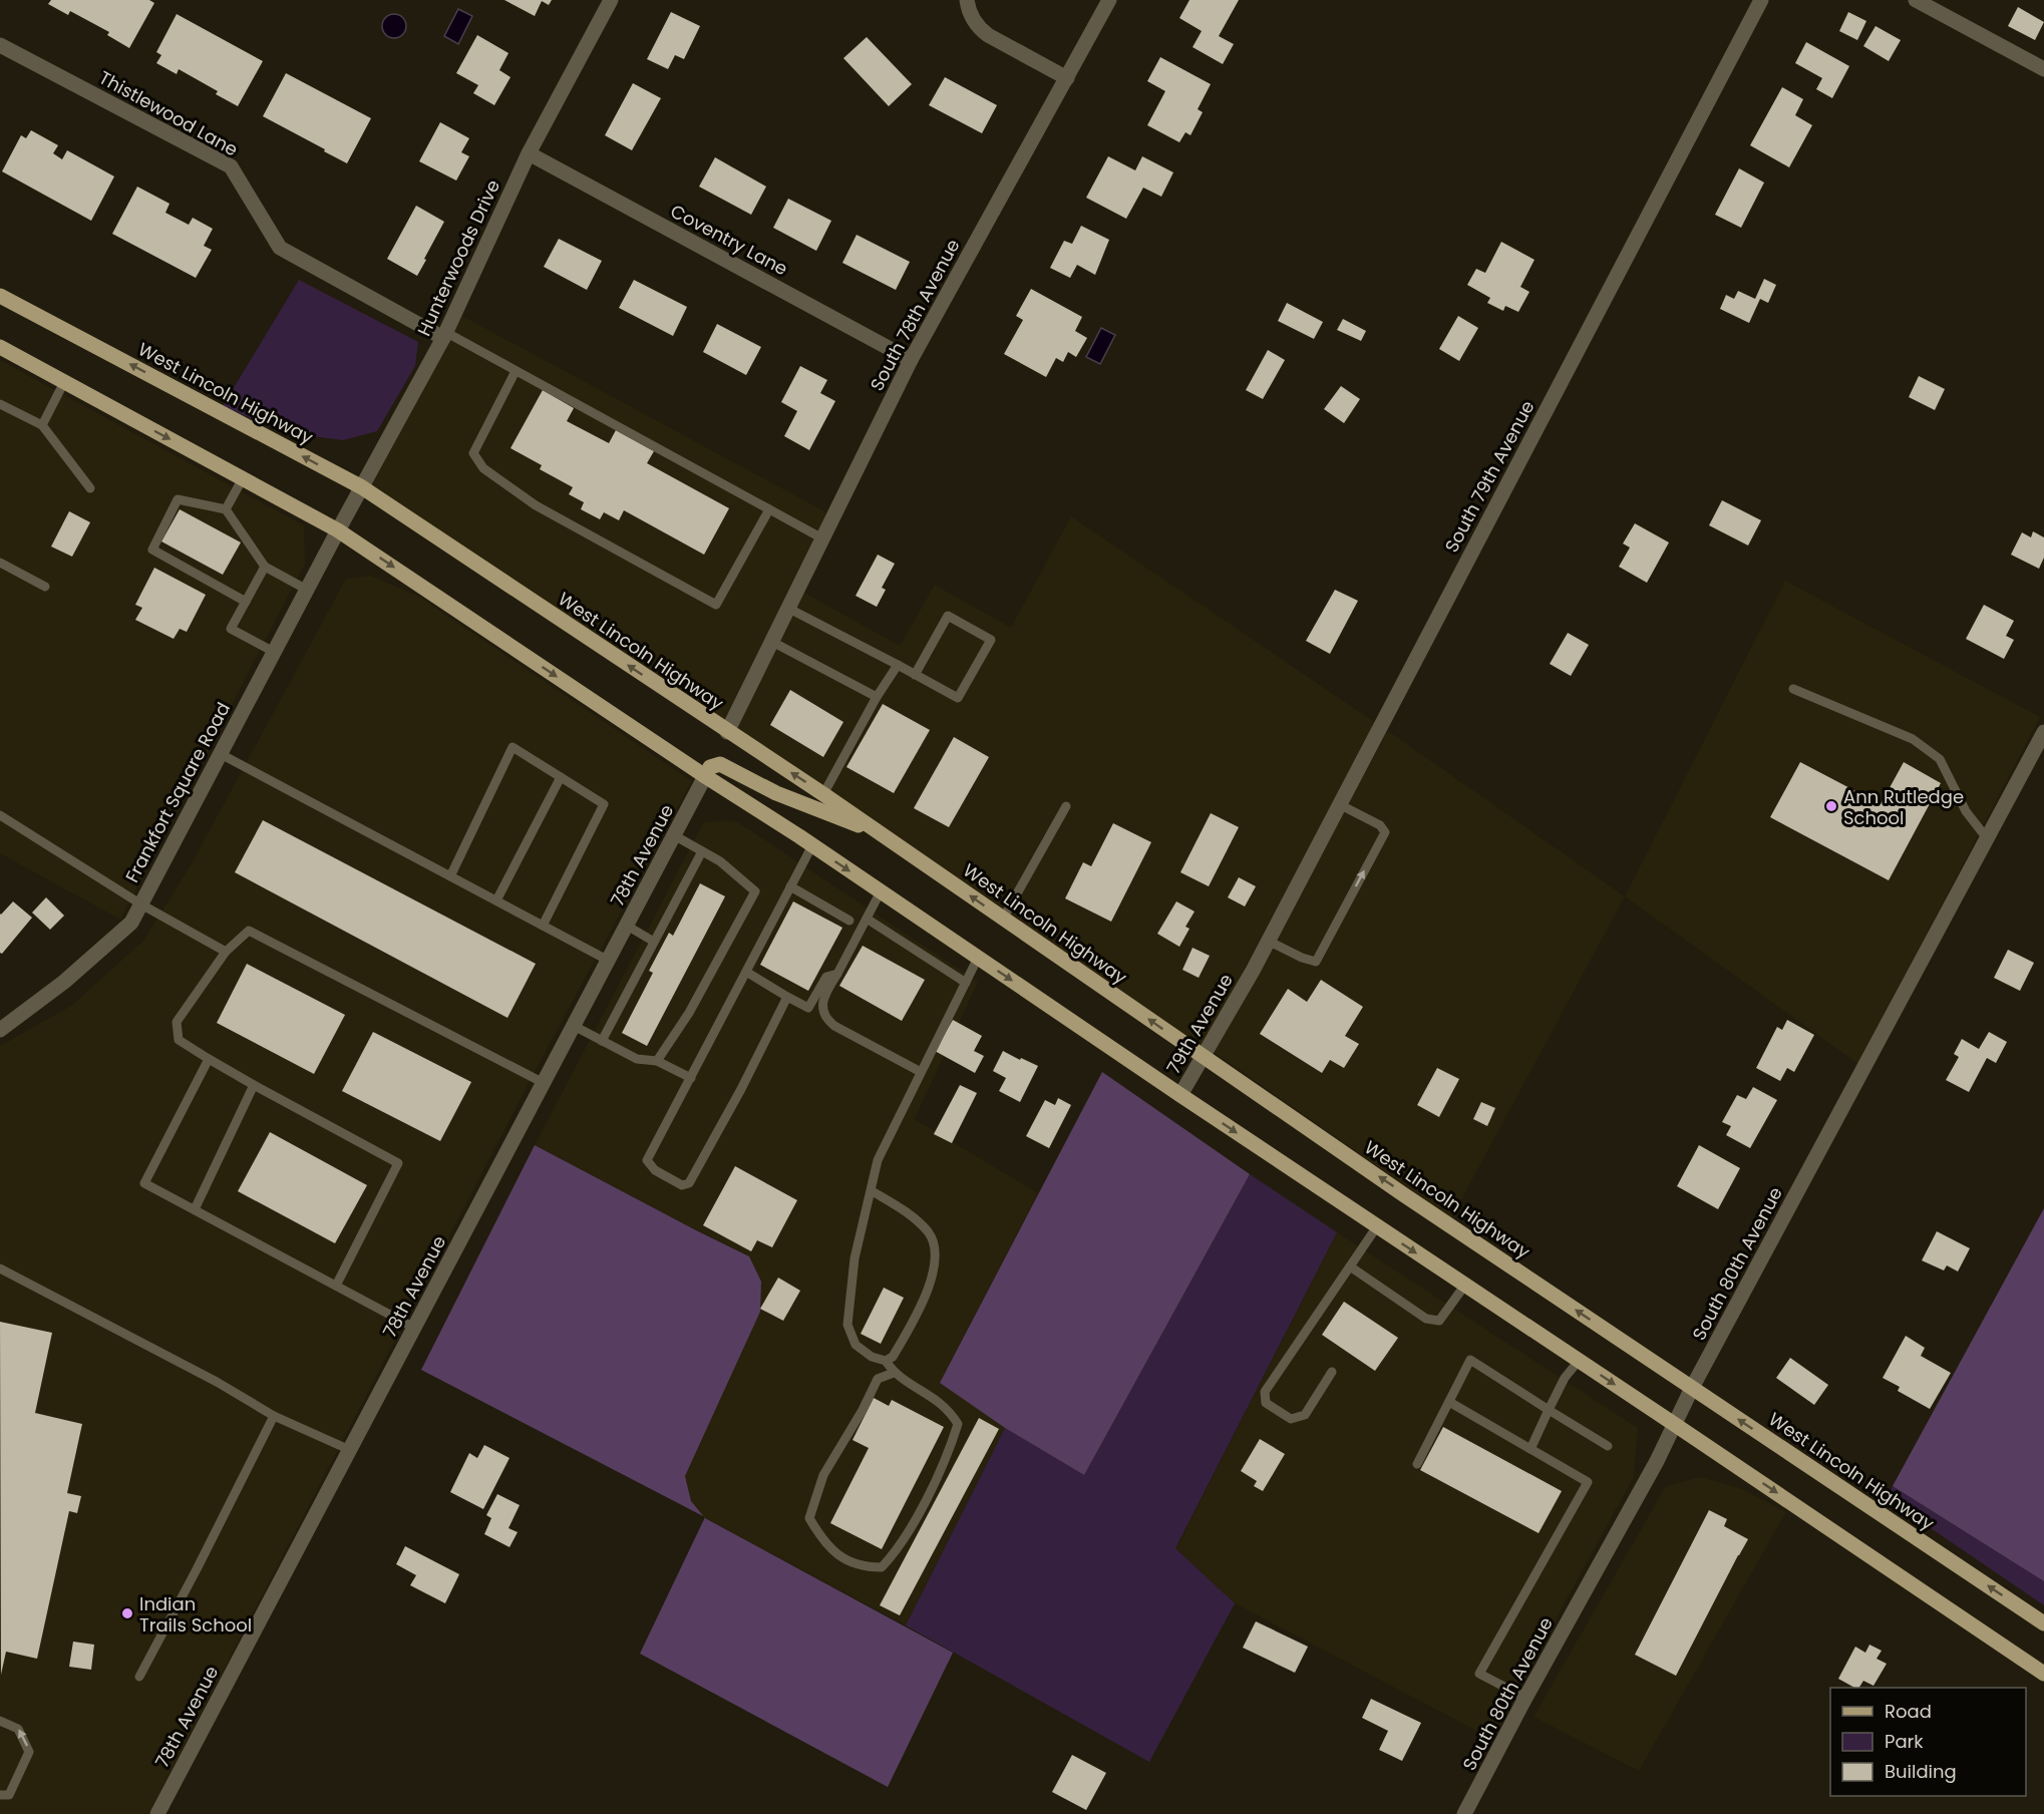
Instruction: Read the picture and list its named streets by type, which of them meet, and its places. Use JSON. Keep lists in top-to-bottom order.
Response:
{
  "streets": {
    "main road": ["West Lincoln Highway"],
    "street": [
      "Thistlewood Lane",
      "Coventry Lane",
      "Hunterwoods Drive",
      "South 78th Avenue",
      "South 79th Avenue",
      "Frankfort Square Road",
      "78th Avenue",
      "79th Avenue",
      "South 80th Avenue"
    ]
  },
  "crossings": [
    ["Thistlewood Lane", "Hunterwoods Drive"],
    ["Coventry Lane", "Hunterwoods Drive"],
    ["Coventry Lane", "South 78th Avenue"],
    ["Hunterwoods Drive", "West Lincoln Highway"],
    ["Hunterwoods Drive", "Frankfort Square Road"],
    ["West Lincoln Highway", "79th Avenue"],
    ["West Lincoln Highway", "South 80th Avenue"],
    ["South 79th Avenue", "79th Avenue"]
  ],
  "places": ["Ann Rutledge School", "Indian Trails School"],
  "legend": ["Road", "Park", "Building"]
}
